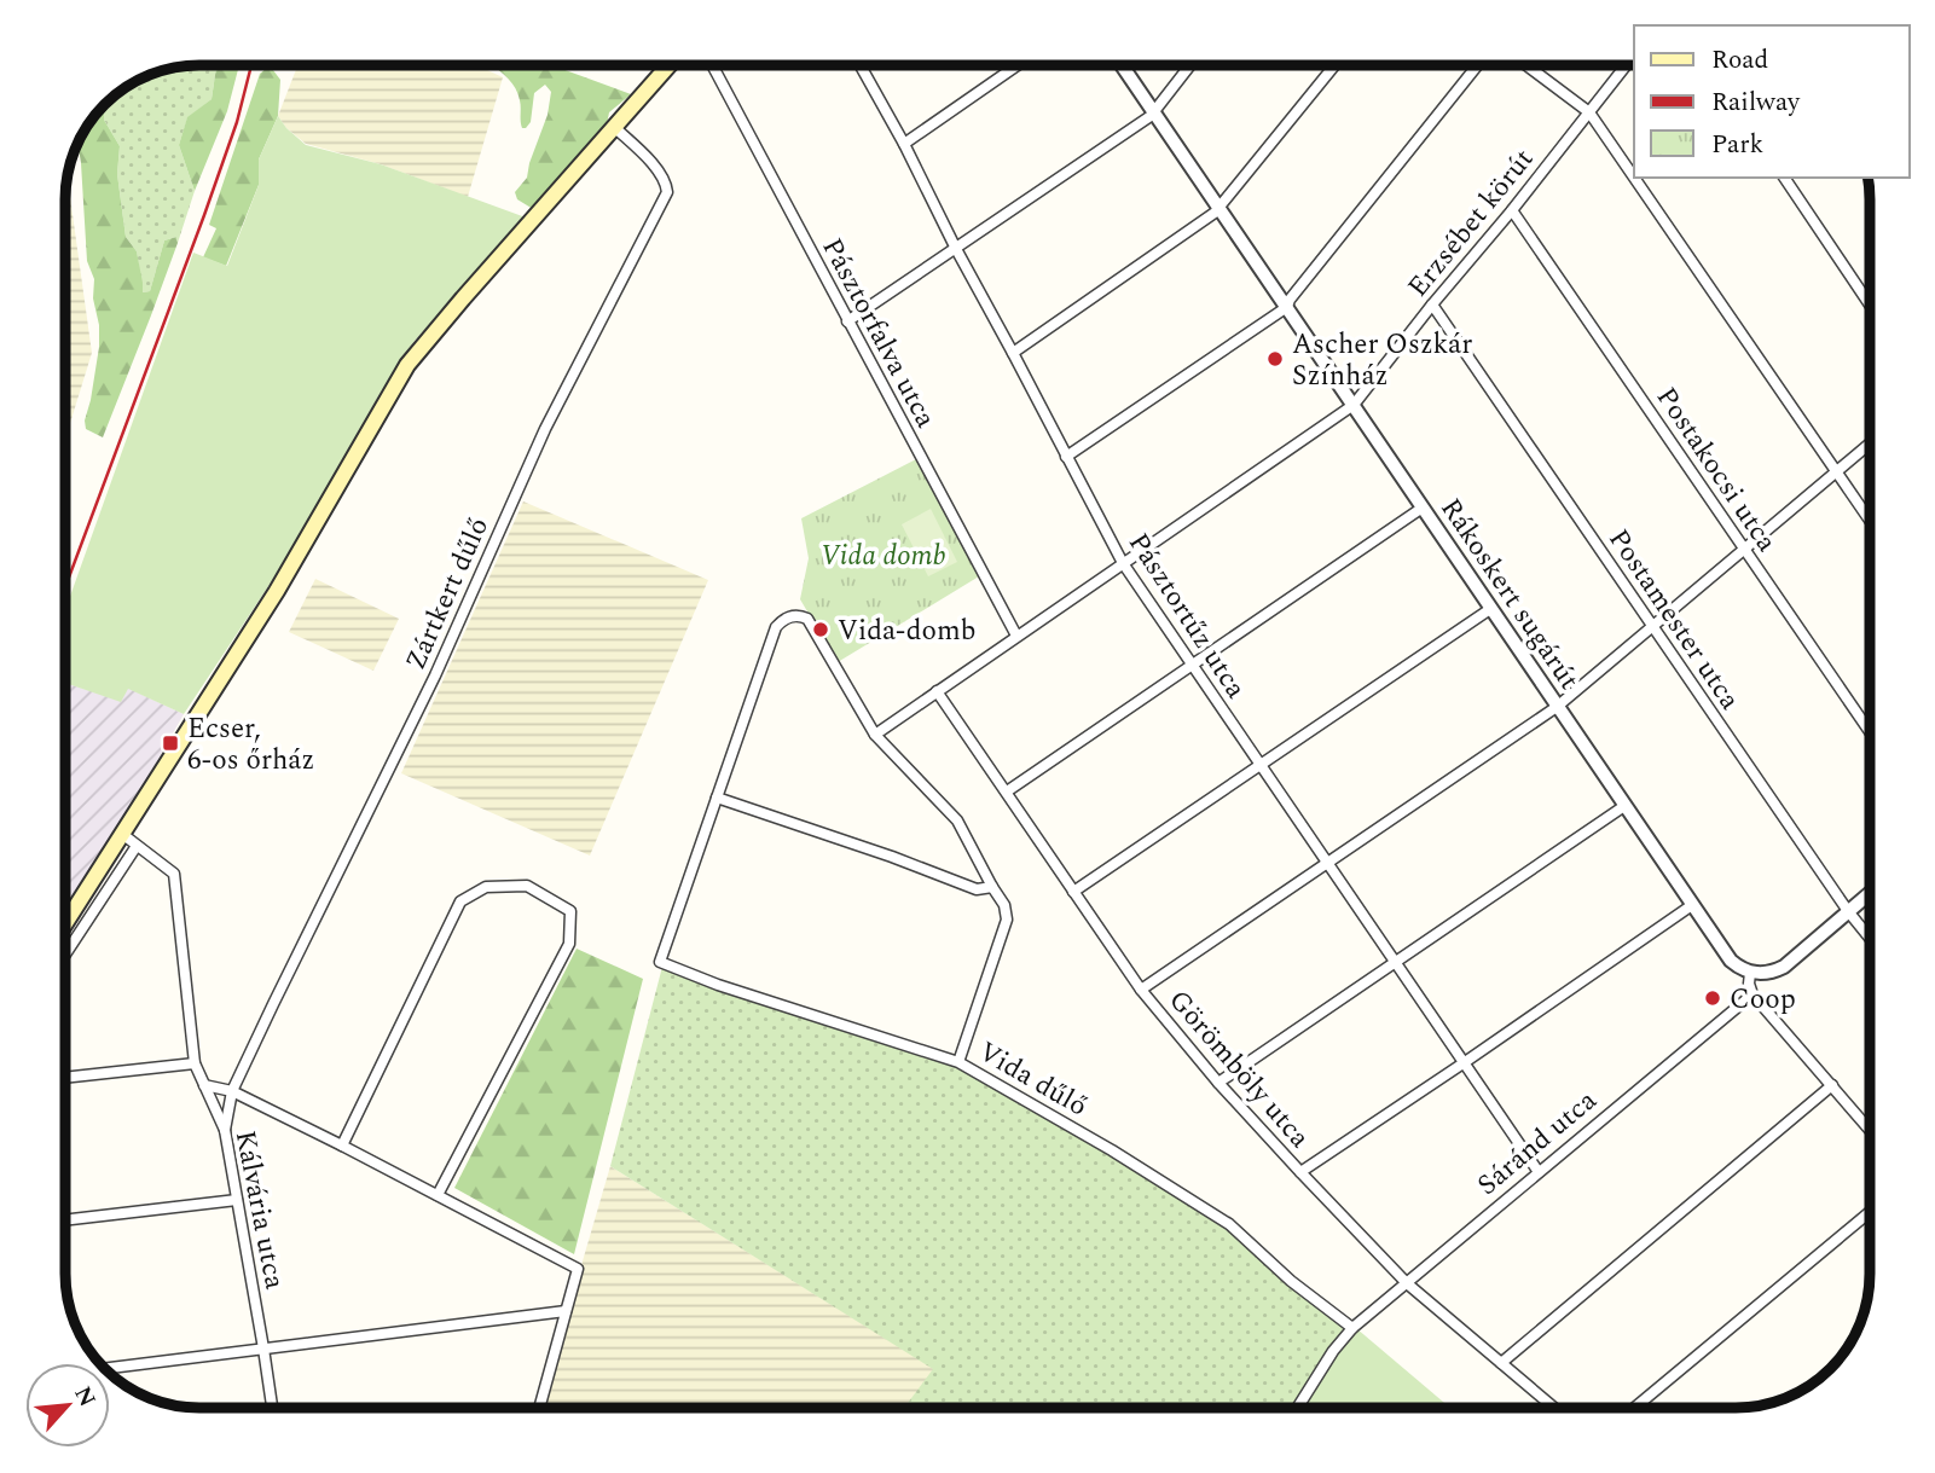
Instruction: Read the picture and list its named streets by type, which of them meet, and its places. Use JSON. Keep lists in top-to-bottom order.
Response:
{
  "streets": {
    "street": [
      "Erzsébet körút",
      "Pásztorfalva utca",
      "Postakocsi utca",
      "Zártkert dűlő",
      "Rákoskert sugárút",
      "Pásztortűz utca",
      "Postamester utca",
      "Görömböly utca",
      "Vida dűlő",
      "Sáránd utca",
      "Kálvária utca"
    ]
  },
  "crossings": [
    ["Erzsébet körút", "Pásztorfalva utca"],
    ["Erzsébet körút", "Postakocsi utca"],
    ["Erzsébet körút", "Rákoskert sugárút"],
    ["Erzsébet körút", "Pásztortűz utca"],
    ["Erzsébet körút", "Postamester utca"],
    ["Erzsébet körút", "Görömböly utca"],
    ["Erzsébet körút", "Vida dűlő"],
    ["Pásztortűz utca", "Sáránd utca"],
    ["Görömböly utca", "Sáránd utca"],
    ["Vida dűlő", "Sáránd utca"]
  ],
  "parks": ["Vida domb"],
  "places": {
    "other": ["Ascher Oszkár Színház", "Vida-domb", "Coop"],
    "transit": ["Ecser, 6-os őrház"]
  },
  "legend": ["Road", "Railway", "Park"],
  "north": "top right"
}
